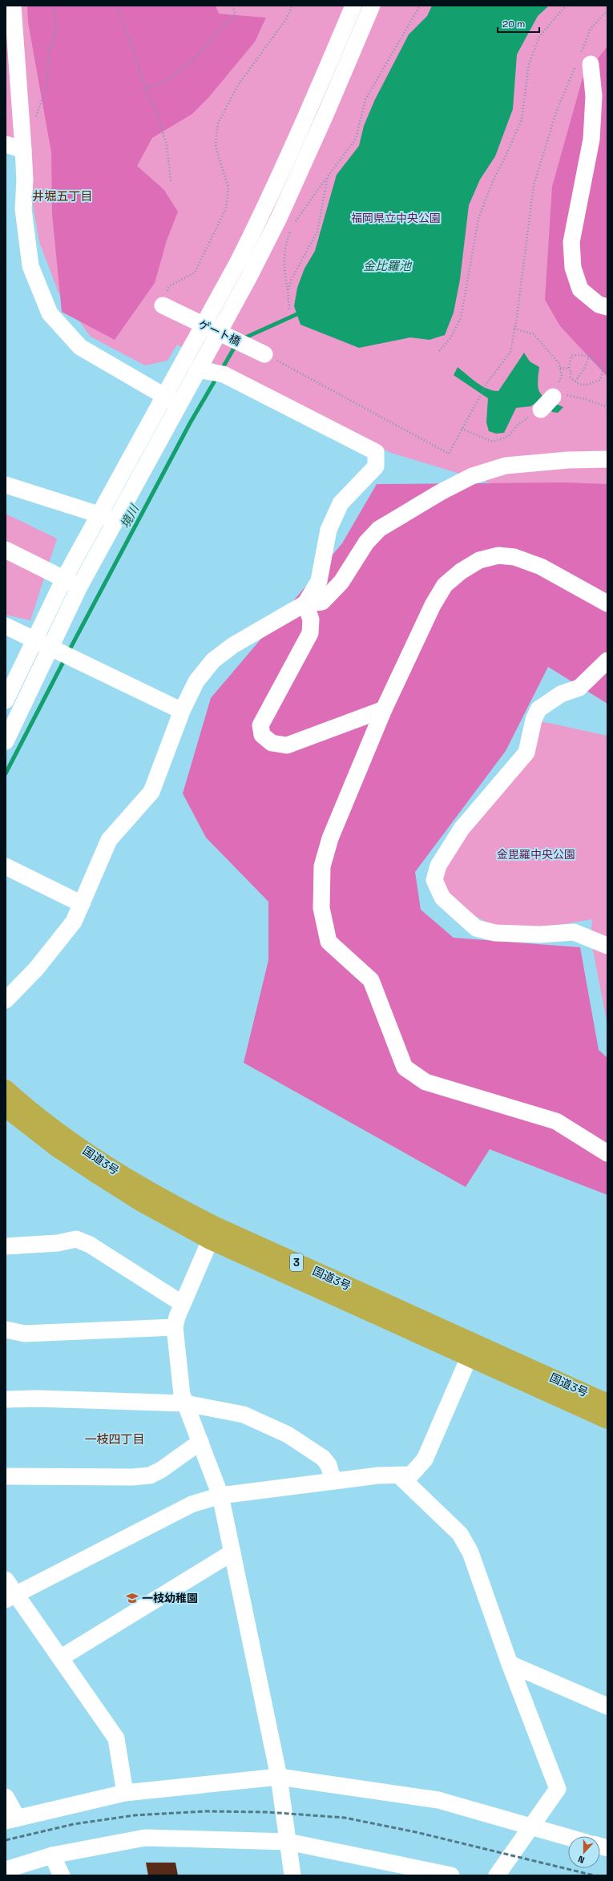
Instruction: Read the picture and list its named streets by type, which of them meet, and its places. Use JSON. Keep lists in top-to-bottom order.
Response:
{
  "streets": {
    "highway": ["国道3号", "3"],
    "street": ["ゲート橋"]
  },
  "districts": ["井堀五丁目", "一枝四丁目"],
  "water": ["金比羅池", "境川"],
  "parks": ["福岡県立中央公園", "金毘羅中央公園"],
  "places": {
    "school or university": ["一枝幼稚園"]
  },
  "scale_bar": "20 m",
  "north": "bottom"
}
